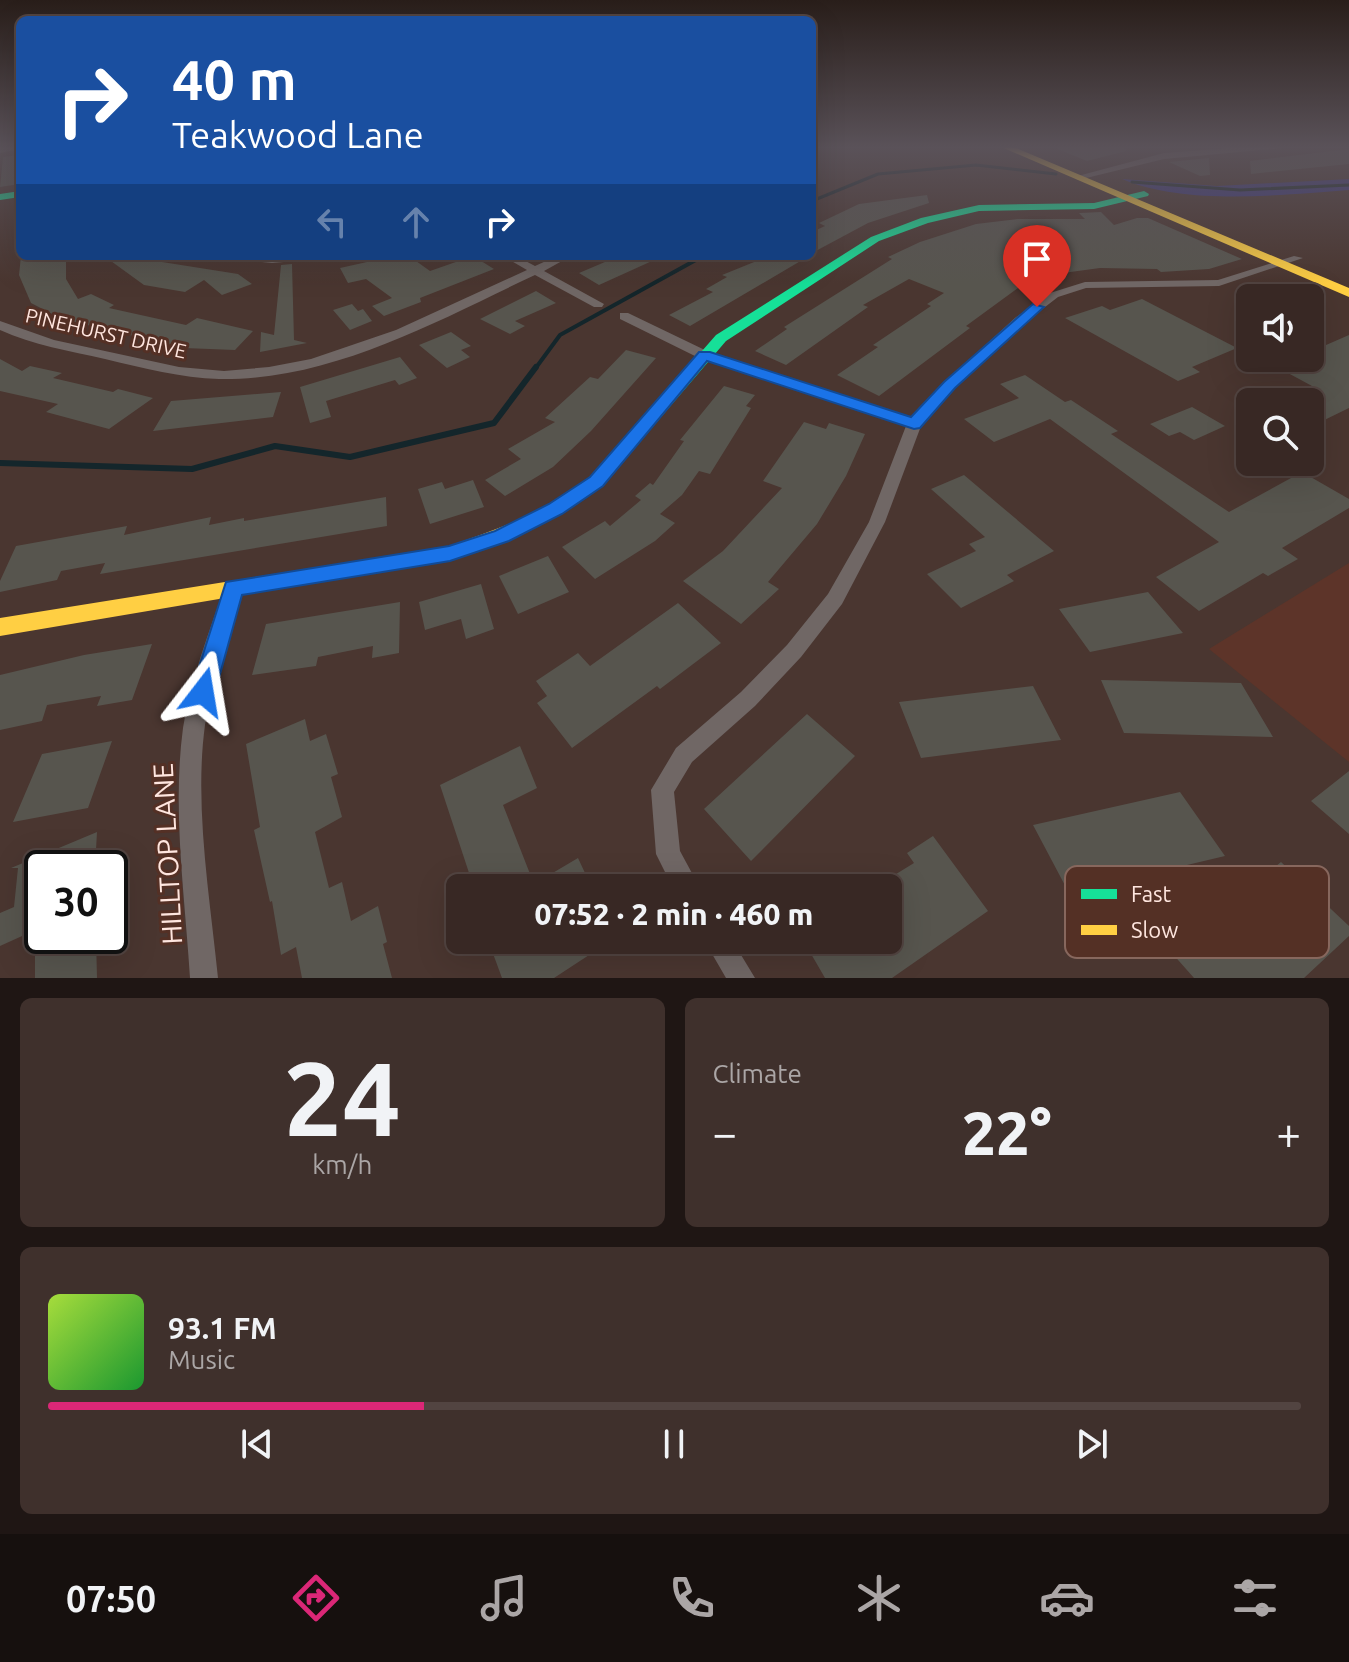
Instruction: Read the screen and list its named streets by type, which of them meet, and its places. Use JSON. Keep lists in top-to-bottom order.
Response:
{
  "streets": {
    "street": ["PINEHURST DRIVE", "HILLTOP LANE"]
  },
  "legend": ["Fast", "Slow"],
  "page": {
    "turn": ["40 m", "Teakwood Lane"],
    "limit": "30",
    "trip": "07:52 · 2 min · 460 m",
    "tile": [
      ["24", "km/h"],
      "Climate"
    ],
    "heat": ["−", "22°", "+"],
    "song": ["93.1 FM", "Music"],
    "tabs": "07:50"
  }
}
